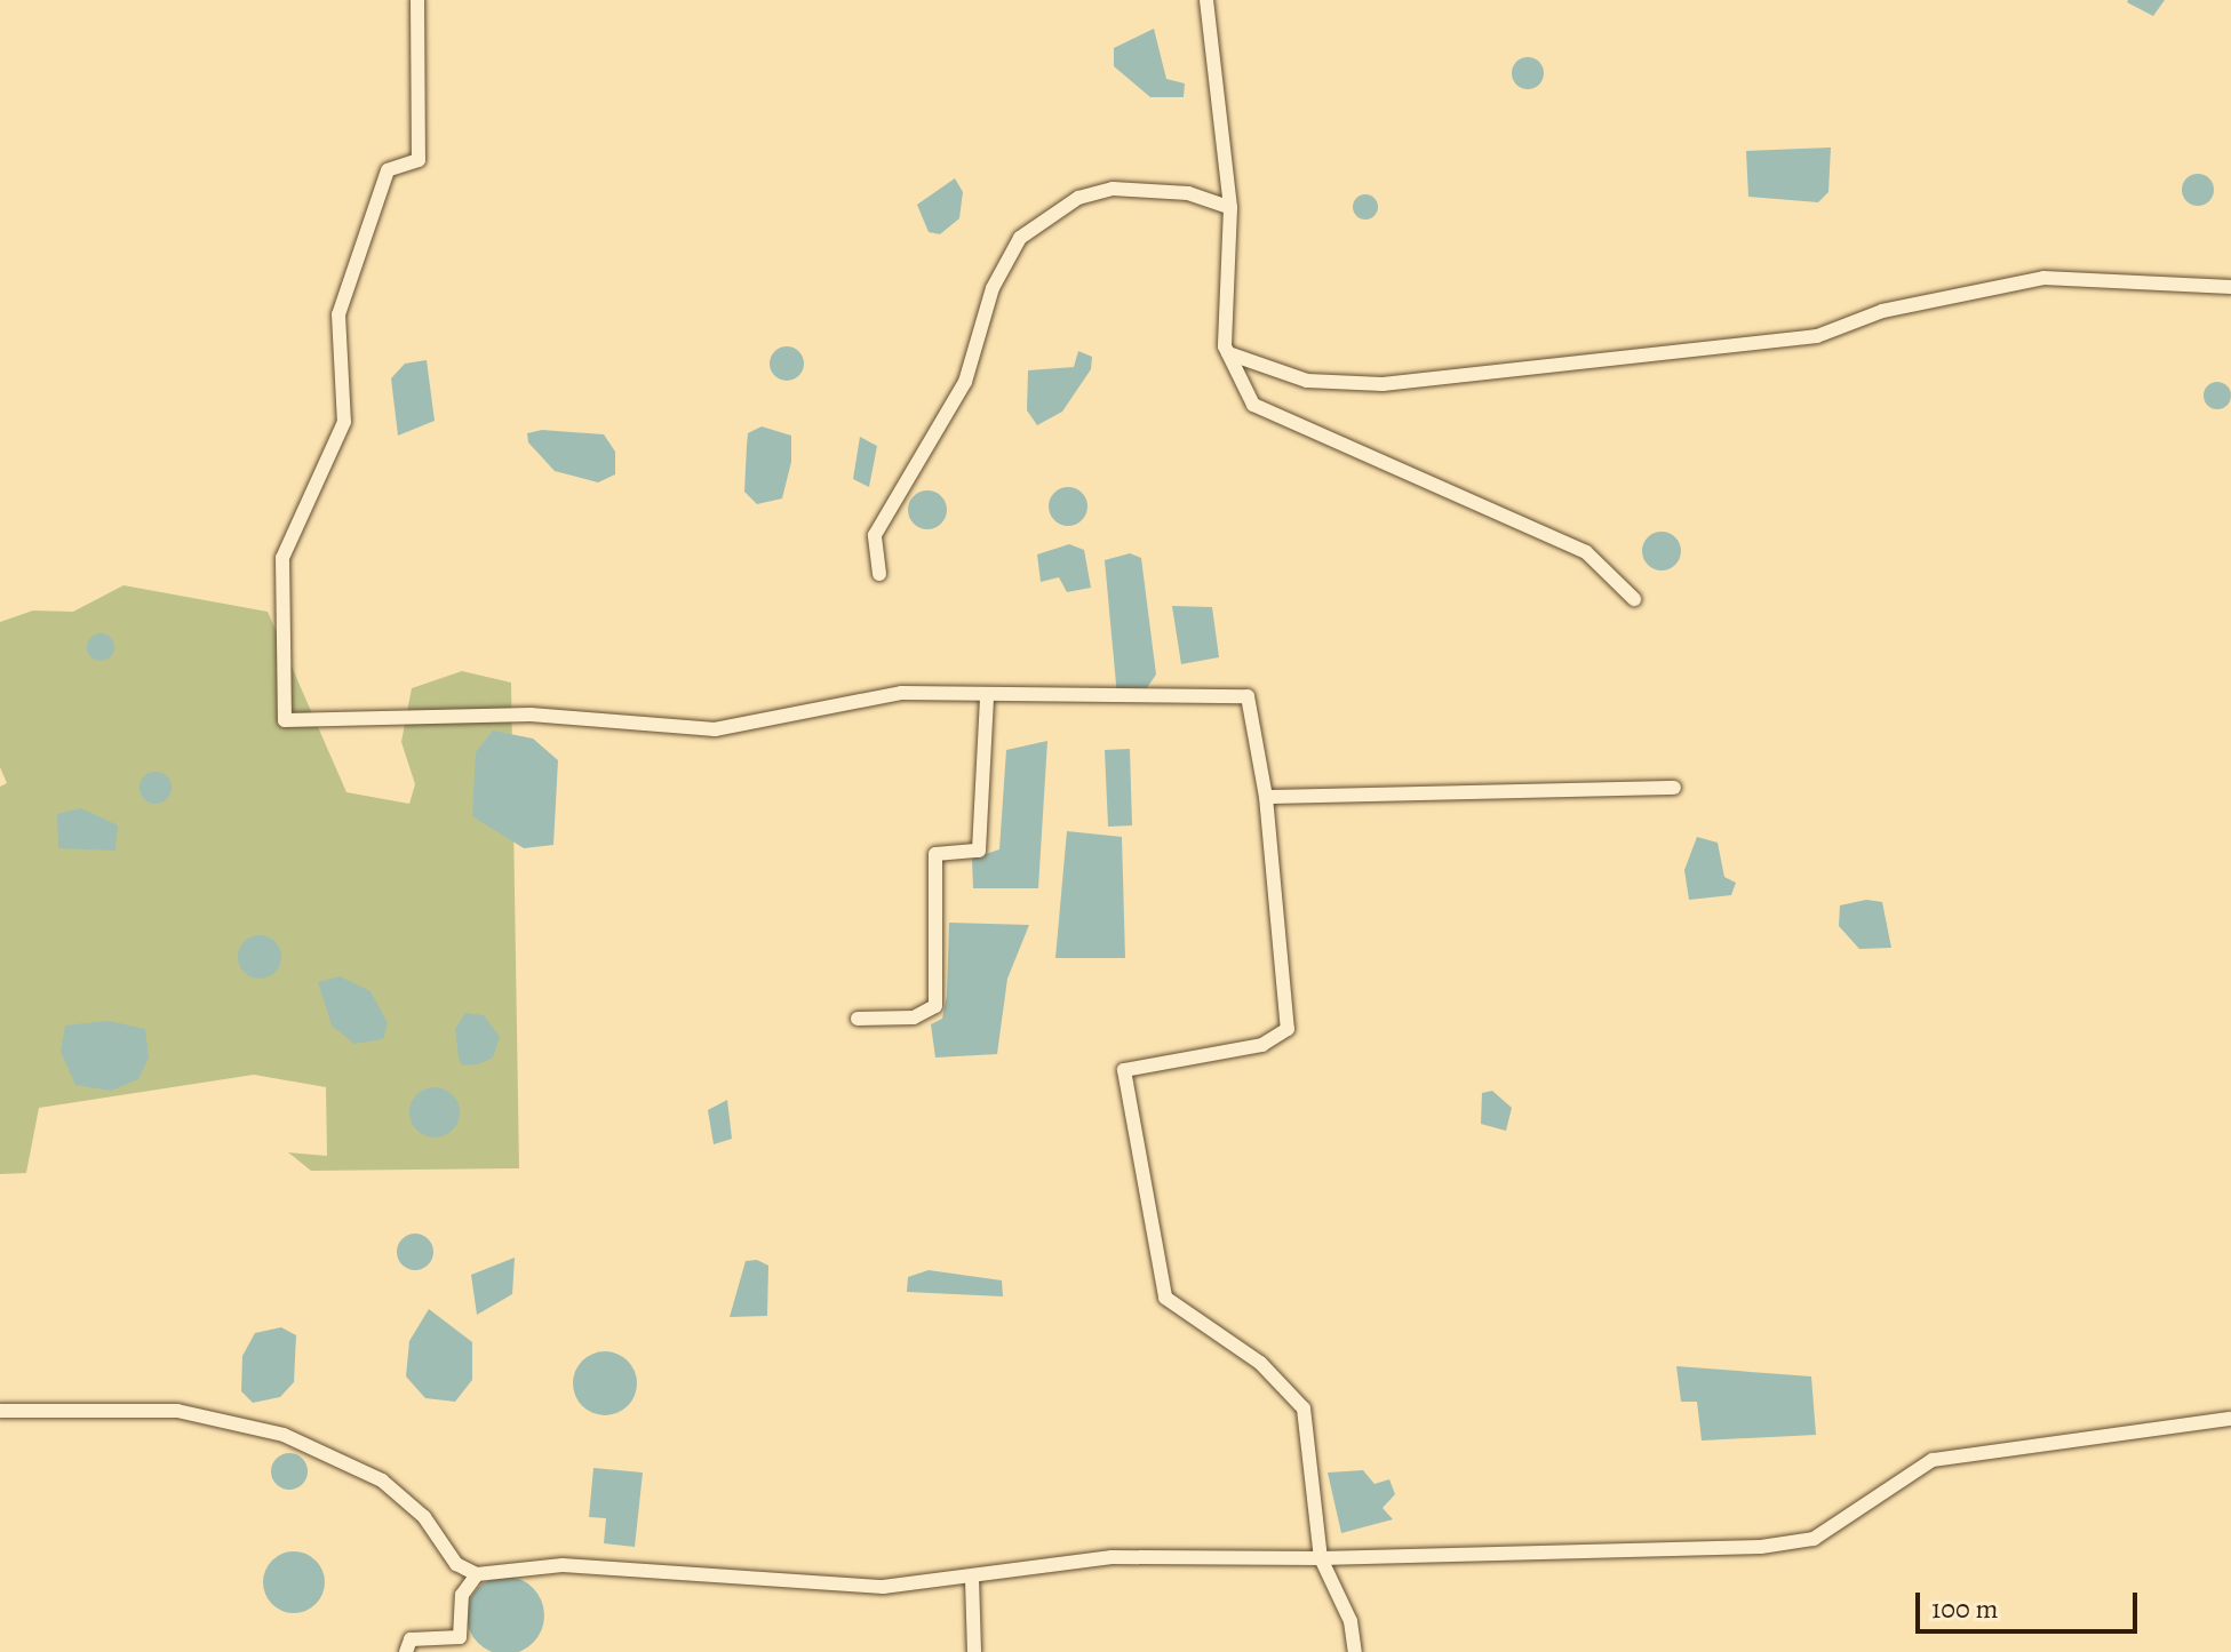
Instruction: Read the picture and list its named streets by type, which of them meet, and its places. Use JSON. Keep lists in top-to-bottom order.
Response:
{
  "scale_bar": "100 m"
}
